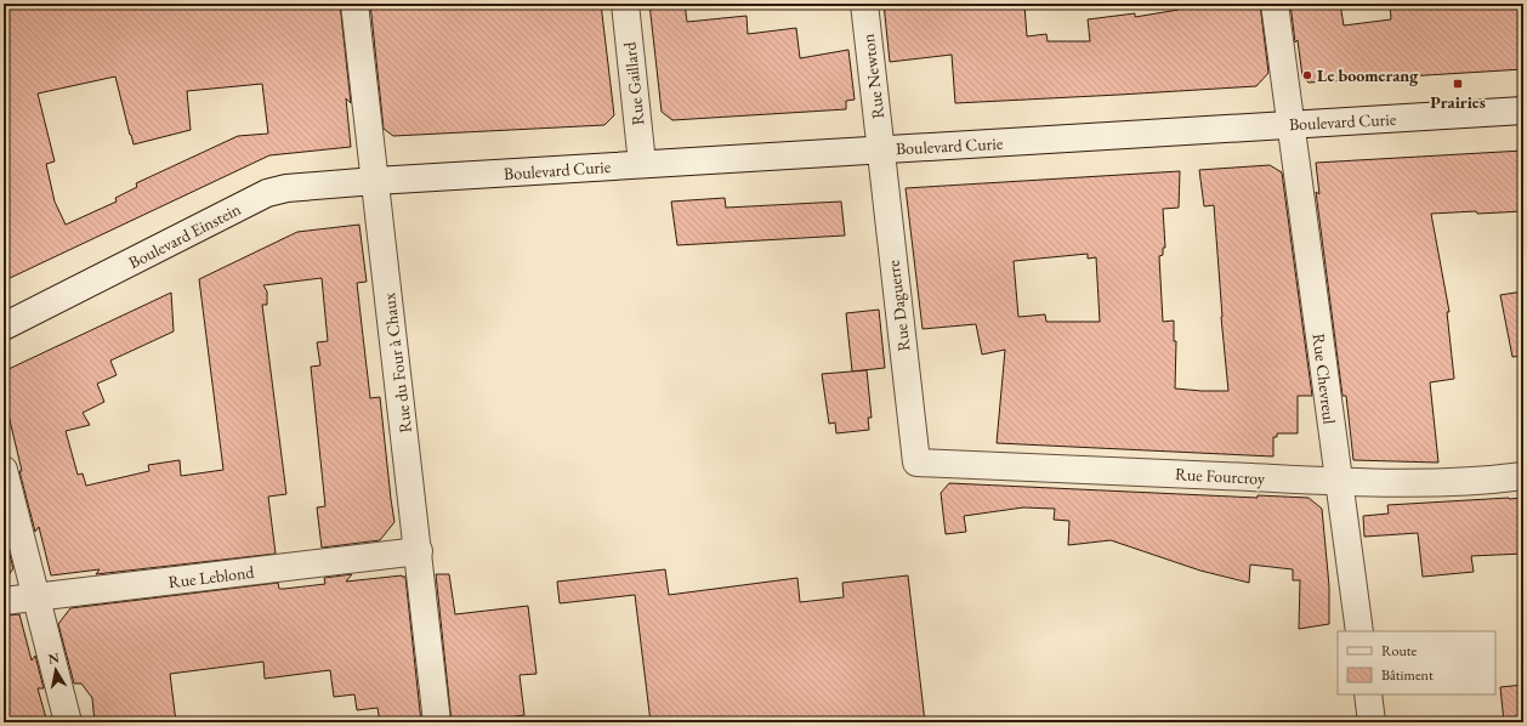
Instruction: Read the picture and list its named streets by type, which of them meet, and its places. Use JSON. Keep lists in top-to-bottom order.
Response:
{
  "streets": {
    "street": [
      "Rue Newton",
      "Rue Gaillard",
      "Boulevard Curie",
      "Boulevard Einstein",
      "Rue Daguerre",
      "Rue du Four à Chaux",
      "Rue Chevreul",
      "Rue Fourcroy",
      "Rue Leblond"
    ]
  },
  "crossings": [
    ["Rue Newton", "Boulevard Curie"],
    ["Rue Newton", "Rue Daguerre"],
    ["Rue Gaillard", "Boulevard Curie"],
    ["Boulevard Curie", "Boulevard Einstein"],
    ["Boulevard Curie", "Rue Daguerre"],
    ["Boulevard Curie", "Rue du Four à Chaux"],
    ["Boulevard Curie", "Rue Chevreul"],
    ["Boulevard Einstein", "Rue du Four à Chaux"],
    ["Rue Daguerre", "Rue Fourcroy"],
    ["Rue du Four à Chaux", "Rue Leblond"],
    ["Rue Chevreul", "Rue Fourcroy"]
  ],
  "places": {
    "other": ["Le boomerang"],
    "transit": ["Prairies"]
  },
  "legend": ["Route", "Bâtiment"],
  "north": "top"
}
